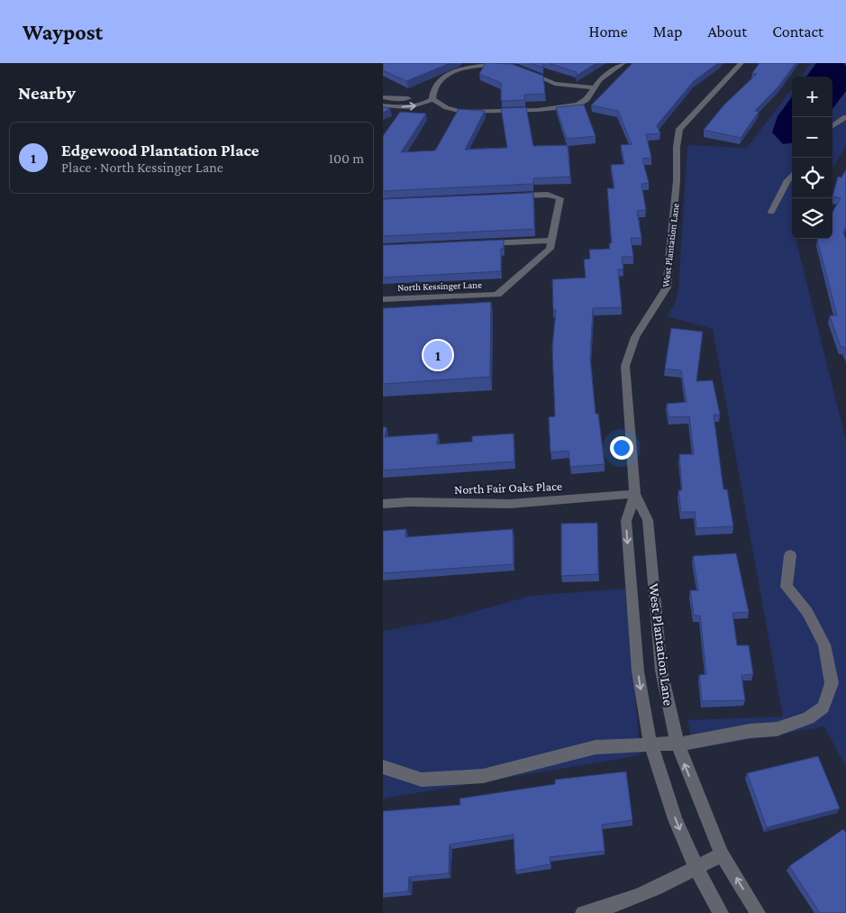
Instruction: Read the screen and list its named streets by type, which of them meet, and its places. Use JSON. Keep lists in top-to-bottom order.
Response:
{
  "streets": {
    "street": ["West Plantation Lane", "North Kessinger Lane", "North Fair Oaks Place"]
  },
  "crossings": [
    ["West Plantation Lane", "North Fair Oaks Place"]
  ],
  "page": {
    "header": "Waypost",
    "nav": [
      "Home",
      "Map",
      "About",
      "Contact"
    ],
    "heading": "Nearby",
    "map_buttons": ["+", "−"],
    "list": [
      {
        "mark": "1",
        "name": "Edgewood Plantation Place",
        "note": "Place · North Kessinger Lane",
        "value": "100 m"
      }
    ],
    "pins": "1"
  }
}
